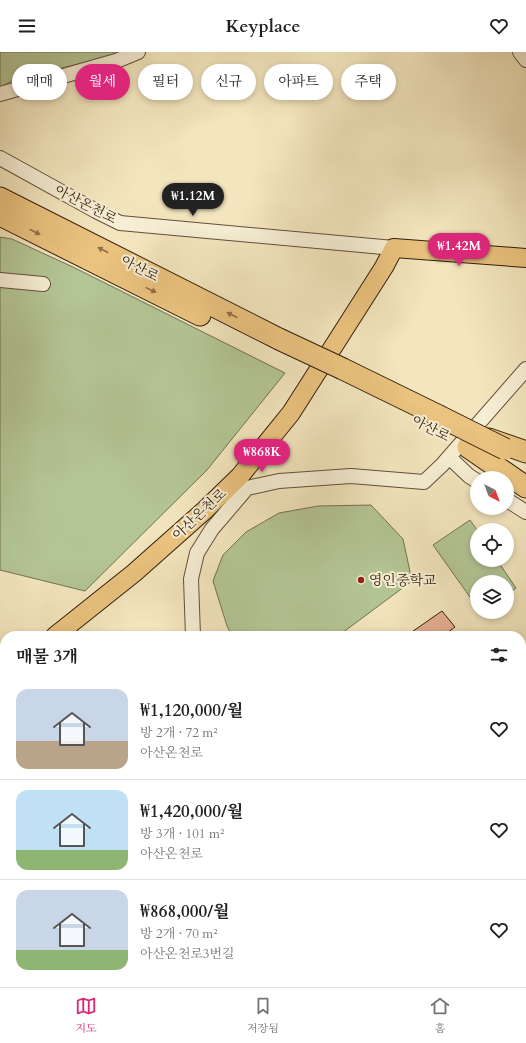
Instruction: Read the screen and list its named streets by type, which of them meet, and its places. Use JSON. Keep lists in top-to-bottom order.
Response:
{
  "streets": {
    "highway": ["아산로"],
    "main road": ["아산온천로"]
  },
  "places": ["영인중학교"],
  "north": "bottom right",
  "page": {
    "header": "Keyplace",
    "chip": [
      "매매",
      "월세",
      "필터",
      "신규",
      "아파트",
      "주택"
    ],
    "price": ["₩1.12M", "₩1.42M", "₩868K"],
    "heading": "매물 3개",
    "list": [
      {
        "name": "₩1,120,000/월",
        "note": "방 2개 · 72 m² · 아산온천로"
      },
      {
        "name": "₩1,420,000/월",
        "note": "방 3개 · 101 m² · 아산온천로"
      },
      {
        "name": "₩868,000/월",
        "note": "방 2개 · 70 m² · 아산온천로3번길"
      }
    ],
    "tabs": ["지도", "저장됨", "홈"]
  }
}
